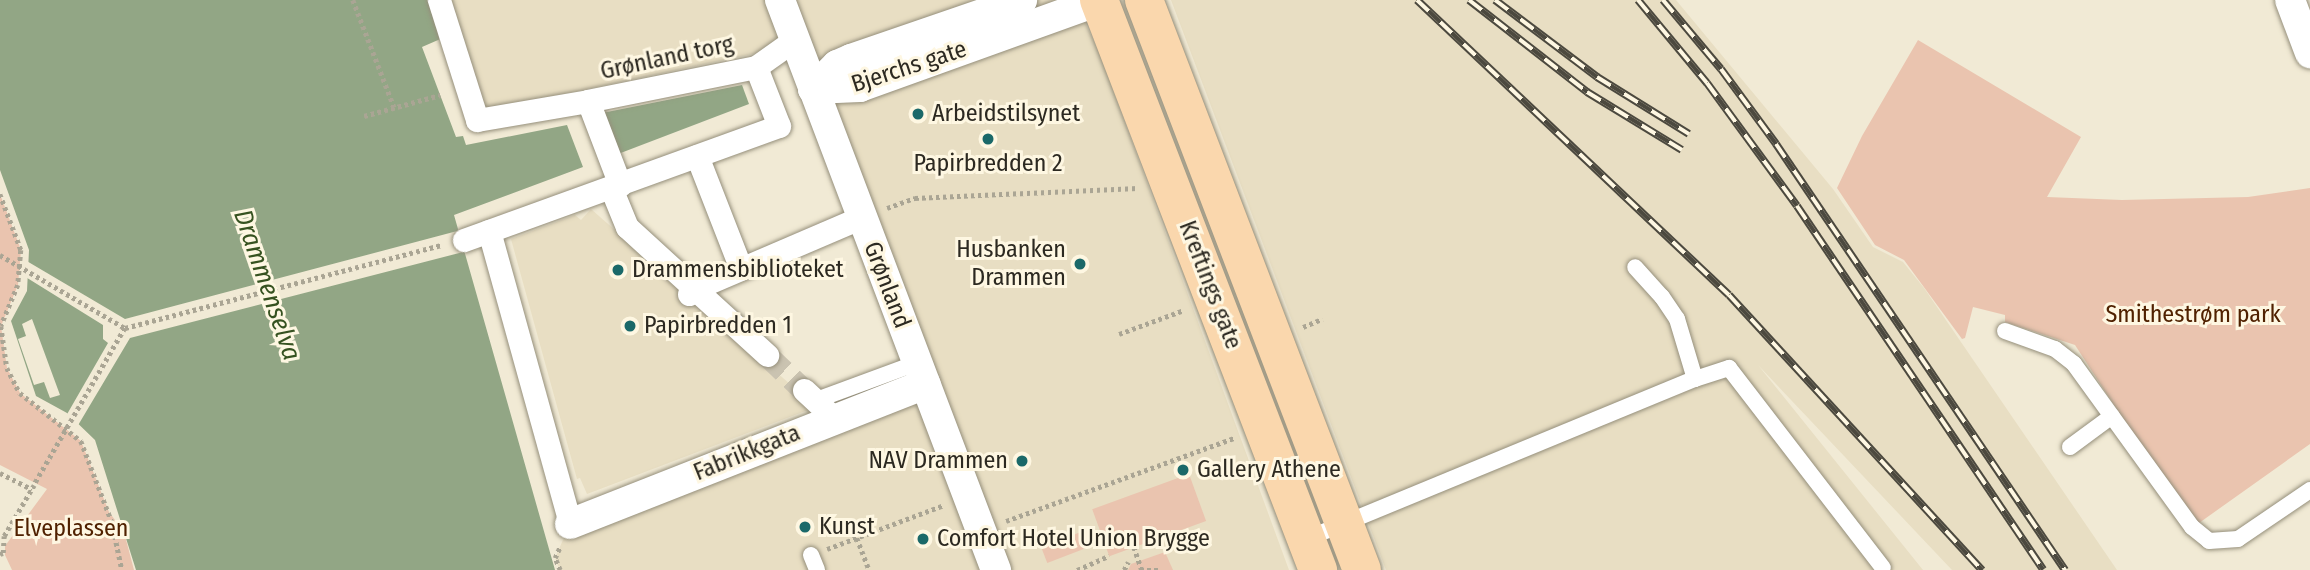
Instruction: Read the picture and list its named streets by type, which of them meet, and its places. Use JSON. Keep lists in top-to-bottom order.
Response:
{
  "streets": {
    "main road": ["Kreftings gate"],
    "street": [
      "Grønland torg",
      "Bjerchs gate",
      "Grønland",
      "Fabrikkgata"
    ]
  },
  "crossings": [
    ["Grønland torg", "Grønland"],
    ["Bjerchs gate", "Grønland"],
    ["Bjerchs gate", "Kreftings gate"],
    ["Grønland", "Fabrikkgata"]
  ],
  "water": ["Drammenselva"],
  "parks": ["Smithestrøm park", "Elveplassen"],
  "places": [
    "Arbeidstilsynet",
    "Papirbredden 2",
    "Husbanken Drammen",
    "Drammensbiblioteket",
    "Papirbredden 1",
    "NAV Drammen",
    "Gallery Athene",
    "Kunst",
    "Comfort Hotel Union Brygge"
  ]
}
